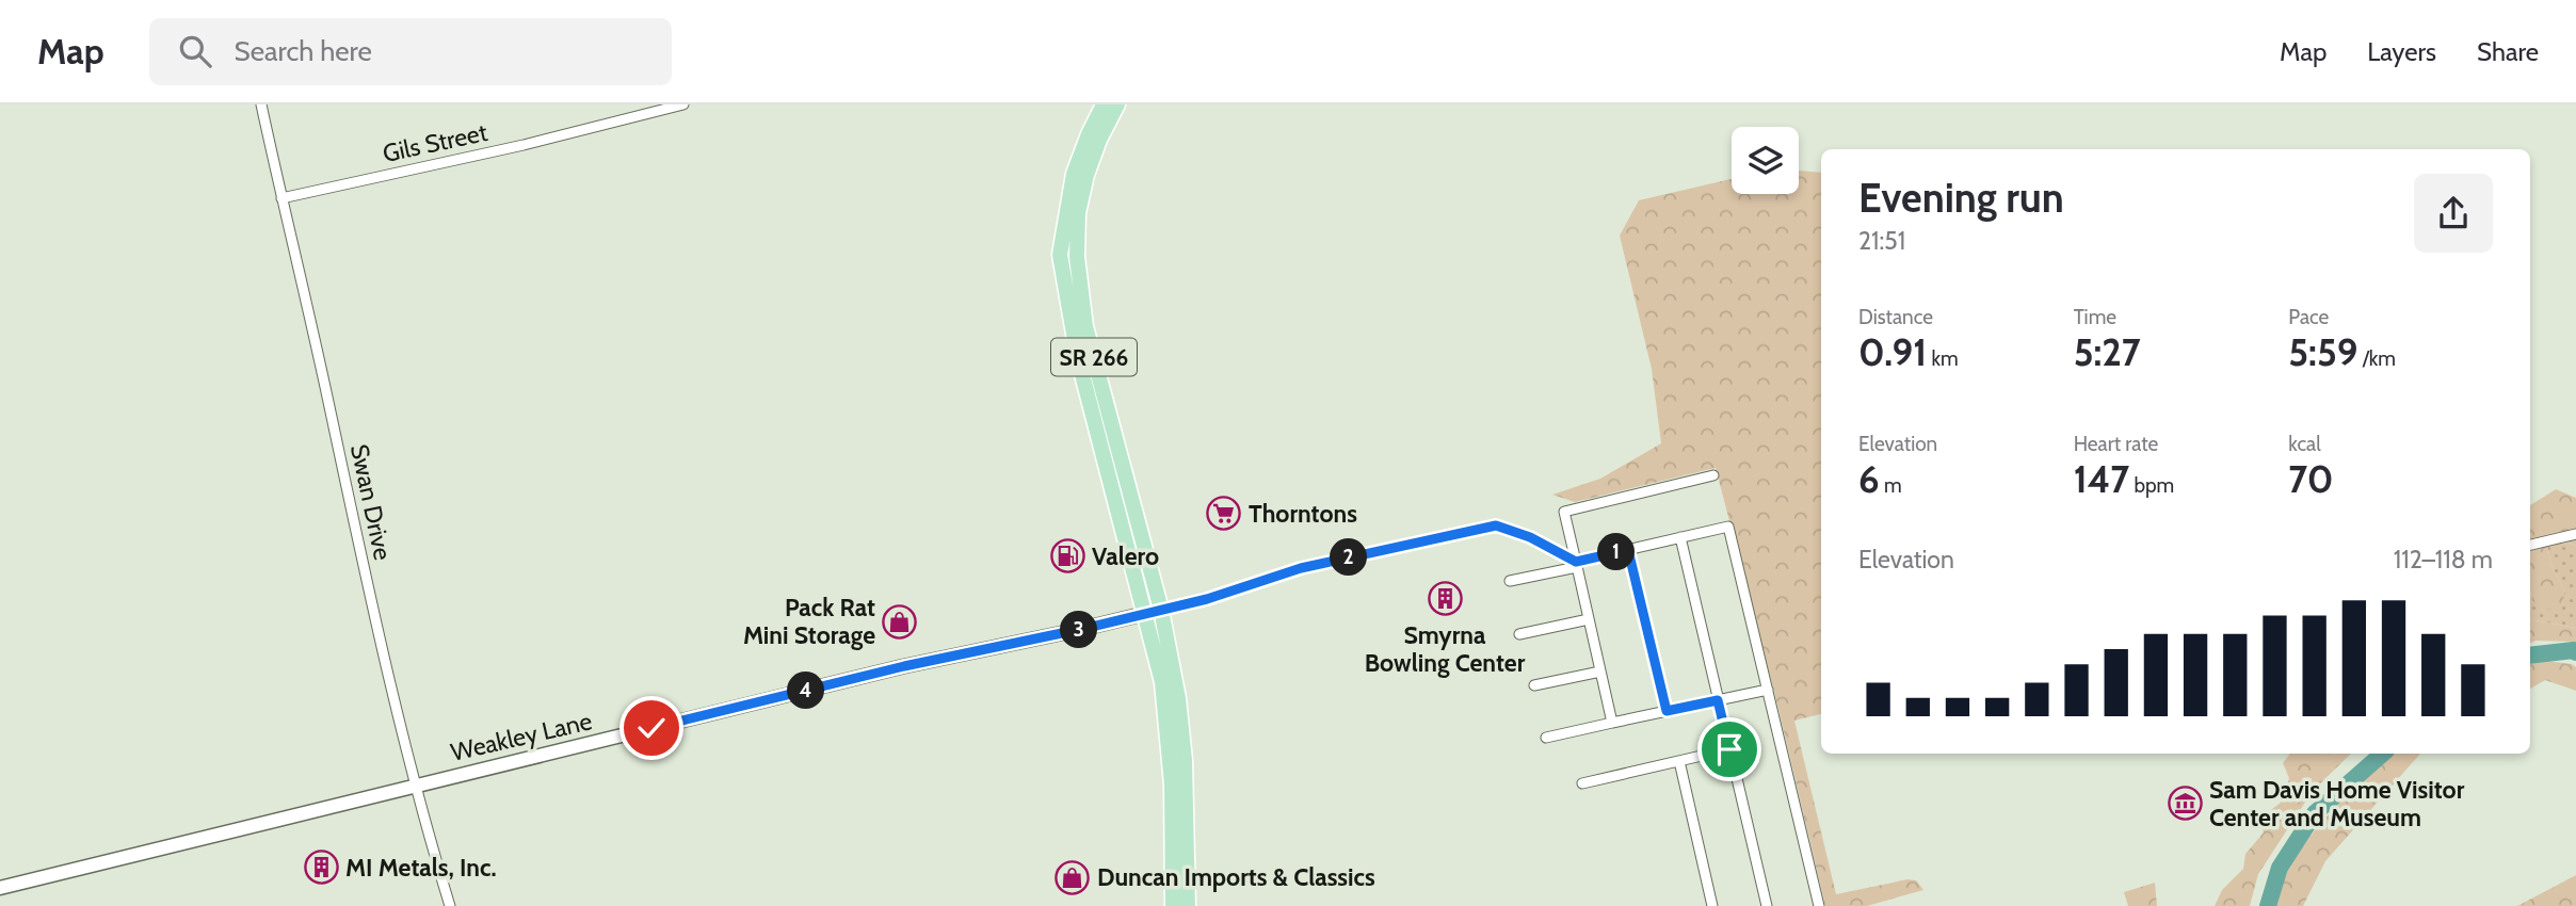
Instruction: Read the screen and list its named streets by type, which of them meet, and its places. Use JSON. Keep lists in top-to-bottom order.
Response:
{
  "streets": {
    "main road": ["SR 266", "Weakley Lane"],
    "street": ["Gils Street", "Swan Drive"]
  },
  "crossings": [
    ["Gils Street", "Swan Drive"],
    ["SR 266", "Weakley Lane"],
    ["Swan Drive", "Weakley Lane"]
  ],
  "places": {
    "supermarket": ["Thorntons"],
    "fuel station": ["Valero"],
    "building": ["Smyrna Bowling Center", "MI Metals, Inc."],
    "shop": ["Pack Rat Mini Storage", "Duncan Imports & Classics"],
    "museum": ["Sam Davis Home Visitor Center and Museum"]
  },
  "page": {
    "header": "Map",
    "search": "Search here",
    "nav": ["Map", "Layers", "Share"],
    "heading": ["Evening run", "21:51"],
    "stats": [
      ["Distance", "0.91 km"],
      ["Time", "5:27"],
      ["Pace", "5:59 /km"],
      ["Elevation", "6 m"],
      ["Heart rate", "147 bpm"],
      ["kcal", "70"]
    ],
    "chart": ["Elevation", "112–118 m"],
    "pins": [
      "1",
      "2",
      "3",
      "4"
    ]
  }
}
